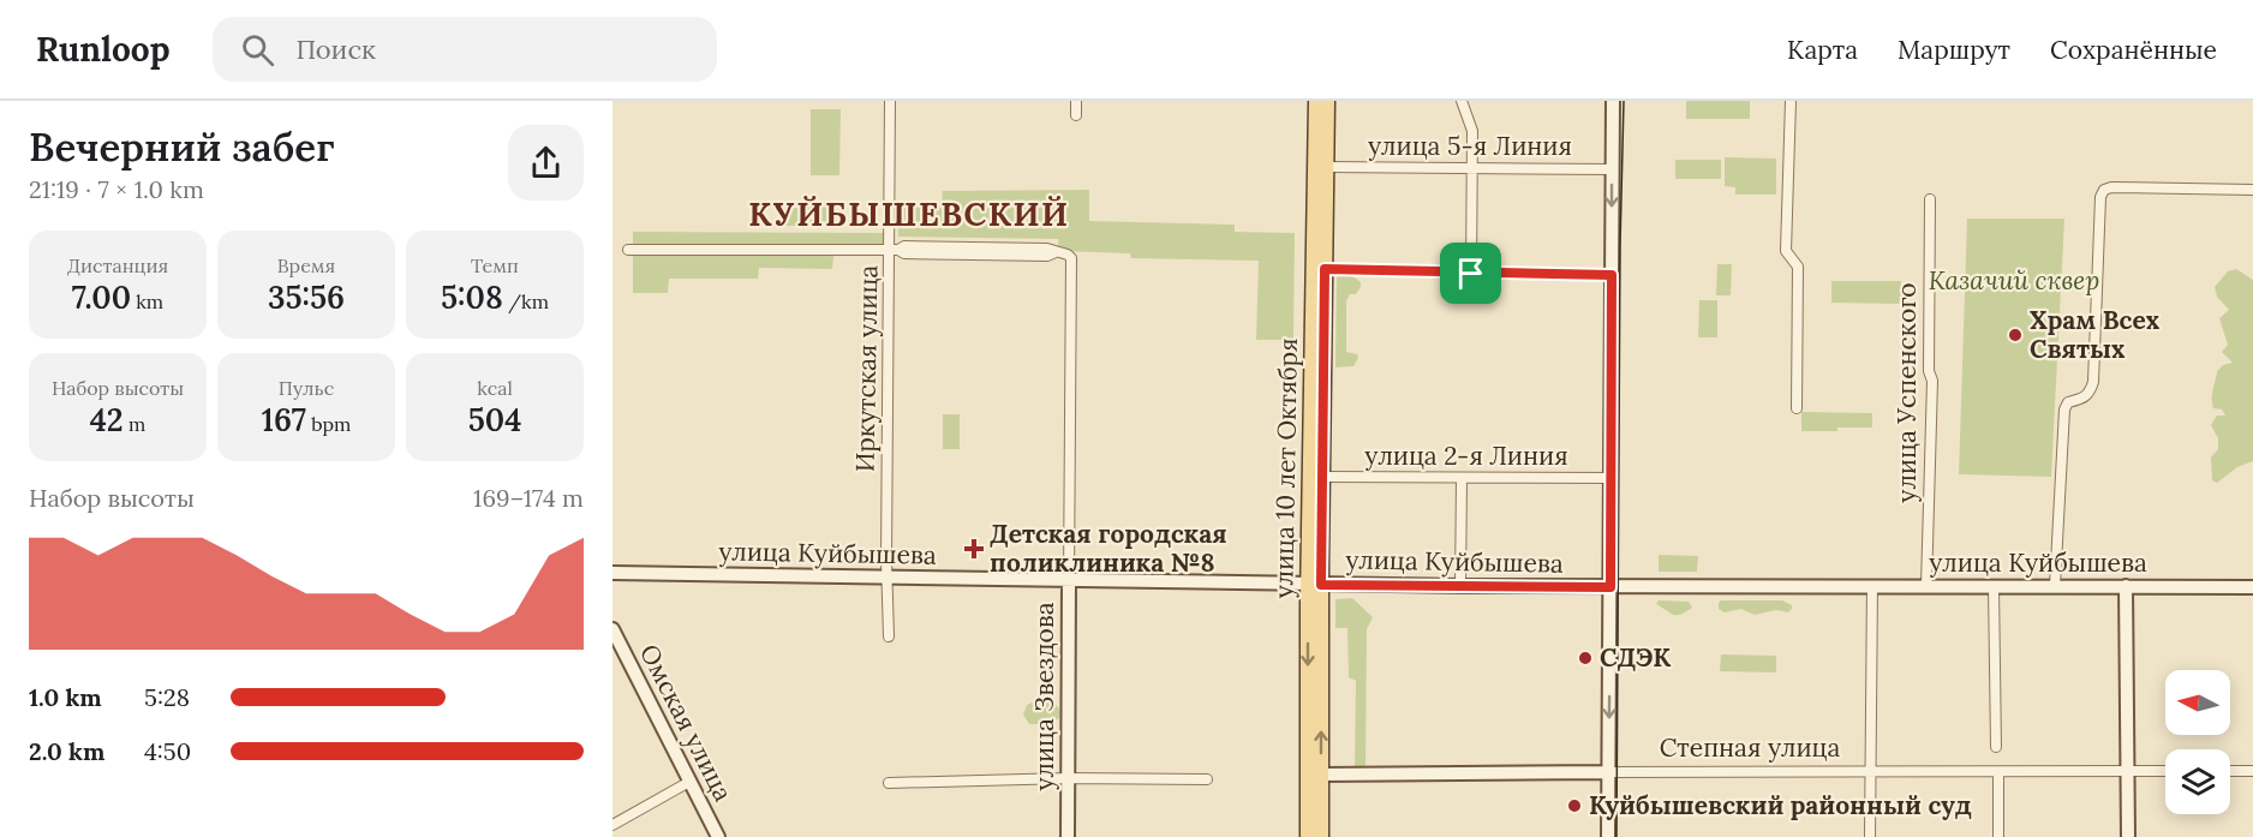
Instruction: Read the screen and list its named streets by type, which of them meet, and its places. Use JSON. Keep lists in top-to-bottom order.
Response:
{
  "streets": {
    "main road": [
      "улица 10 лет Октября",
      "улица Куйбышева",
      "улица Звездова",
      "Омская улица",
      "Степная улица"
    ],
    "street": [
      "улица 5-я Линия",
      "Иркутская улица",
      "улица Успенского",
      "улица 2-я Линия"
    ]
  },
  "crossings": [
    ["улица 5-я Линия", "улица 10 лет Октября"],
    ["Иркутская улица", "улица Куйбышева"],
    ["Иркутская улица", "улица Звездова"],
    ["улица Успенского", "улица Куйбышева"],
    ["улица 2-я Линия", "улица 10 лет Октября"],
    ["улица 10 лет Октября", "улица Куйбышева"],
    ["улица 10 лет Октября", "Степная улица"],
    ["улица Куйбышева", "улица Звездова"]
  ],
  "districts": ["КУЙБЫШЕВСКИЙ"],
  "parks": ["Казачий сквер"],
  "places": {
    "other": ["Храм Всех Святых", "СДЭК", "Куйбышевский районный суд"],
    "health": ["Детская городская поликлиника №8"]
  },
  "north": "left",
  "page": {
    "header": "Runloop",
    "search": "Поиск",
    "nav": ["Карта", "Маршрут", "Сохранённые"],
    "heading": ["Вечерний забег", "21:19 · 7 × 1.0 km"],
    "stats": [
      ["Дистанция", "7.00 km"],
      ["Время", "35:56"],
      ["Темп", "5:08 /km"],
      ["Набор высоты", "42 m"],
      ["Пульс", "167 bpm"],
      ["kcal", "504"]
    ],
    "chart": ["Набор высоты", "169–174 m"],
    "list": [
      {
        "name": "1.0 km",
        "note": "5:28"
      },
      {
        "name": "2.0 km",
        "note": "4:50"
      }
    ]
  }
}
